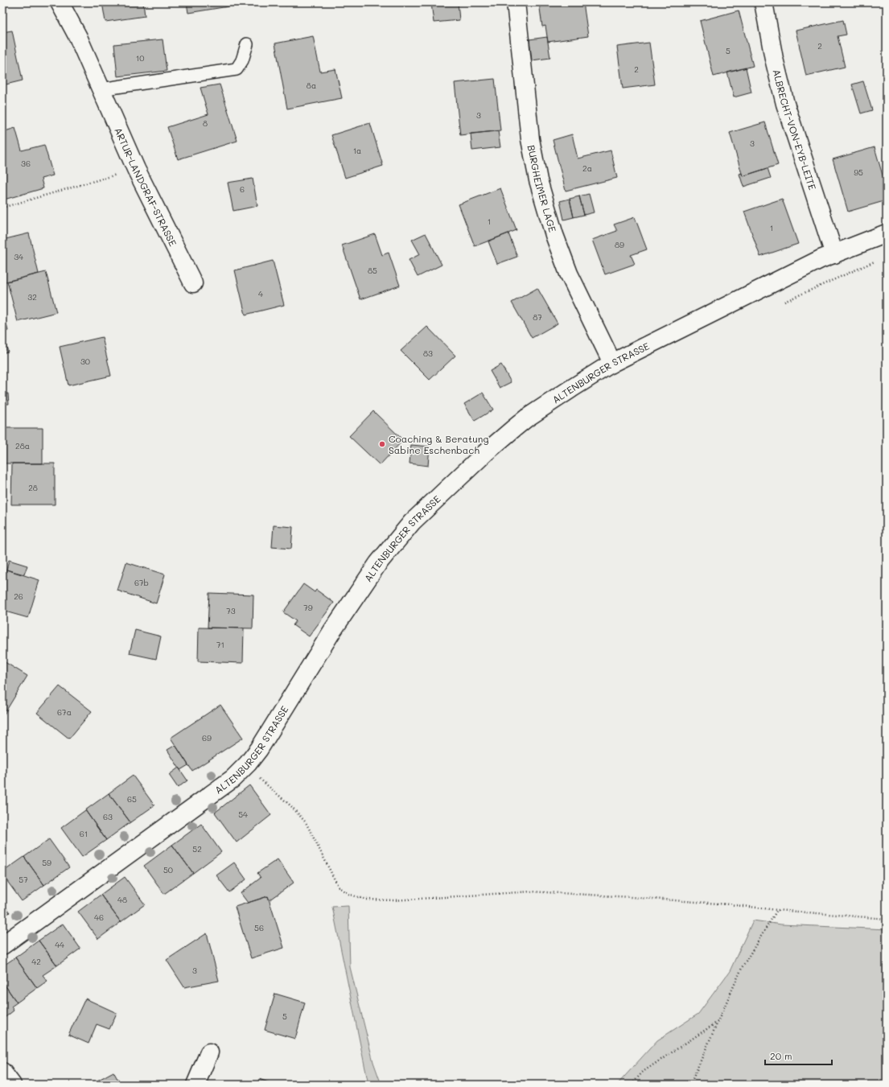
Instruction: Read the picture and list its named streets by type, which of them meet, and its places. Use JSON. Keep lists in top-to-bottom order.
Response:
{
  "streets": {
    "street": [
      "ALBRECHT-VON-EYB-LEITE",
      "ARTUR-LANDGRAF-STRASSE",
      "BURGHEIMER LAGE",
      "ALTENBURGER STRASSE"
    ]
  },
  "crossings": [
    ["ALBRECHT-VON-EYB-LEITE", "ALTENBURGER STRASSE"],
    ["BURGHEIMER LAGE", "ALTENBURGER STRASSE"]
  ],
  "places": ["Coaching & Beratung Sabine Eschenbach"],
  "house_numbers": [
    "2",
    "5",
    "10",
    "2",
    "8a",
    "3",
    "8",
    "3",
    "1a",
    "36",
    "2a",
    "95",
    "6",
    "1",
    "1",
    "89",
    "34",
    "85",
    "4",
    "32",
    "87",
    "83",
    "30",
    "28a",
    "28",
    "67b",
    "26",
    "79",
    "73",
    "71",
    "67a",
    "69",
    "65",
    "54",
    "63",
    "61",
    "52",
    "59",
    "50",
    "57",
    "48",
    "46",
    "56",
    "44",
    "42",
    "3",
    "5"
  ],
  "scale_bar": "20 m"
}
